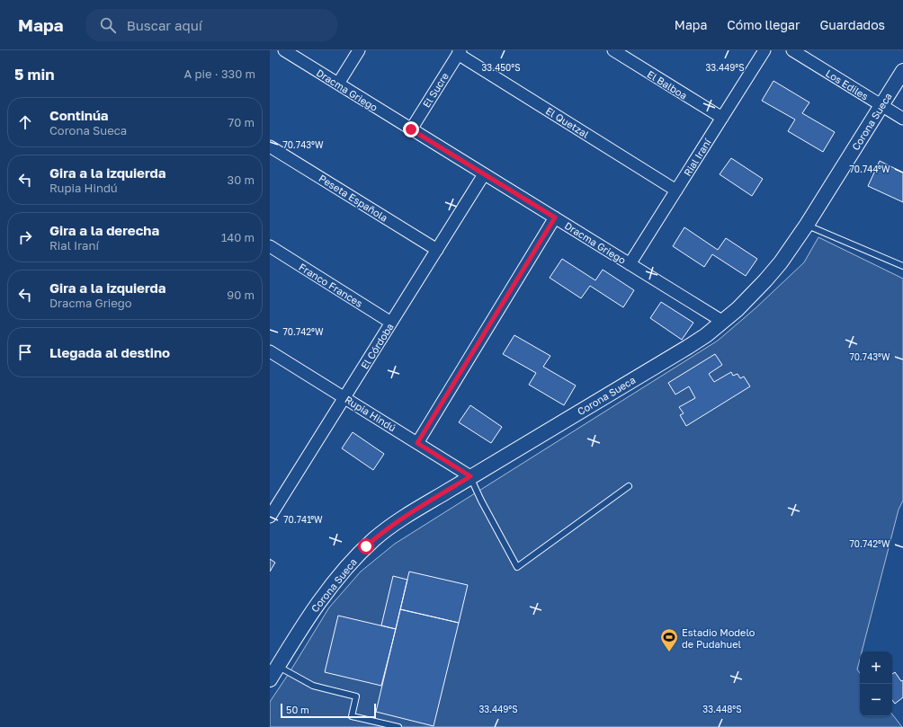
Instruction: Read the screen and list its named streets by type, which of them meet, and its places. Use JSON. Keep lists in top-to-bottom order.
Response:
{
  "streets": {
    "street": [
      "El Balboa",
      "Los Ediles",
      "Dracma Griego",
      "El Sucre",
      "Corona Sueca",
      "El Quetzal",
      "Rial Iraní",
      "Peseta Española",
      "Franco Frances",
      "El Córdoba",
      "Rupia Hindú"
    ]
  },
  "crossings": [
    ["El Balboa", "Rial Iraní"],
    ["Los Ediles", "Corona Sueca"],
    ["Dracma Griego", "El Sucre"],
    ["Dracma Griego", "Corona Sueca"],
    ["Dracma Griego", "Rial Iraní"],
    ["Dracma Griego", "El Córdoba"],
    ["El Sucre", "El Quetzal"],
    ["Corona Sueca", "Rupia Hindú"],
    ["El Quetzal", "Rial Iraní"],
    ["Peseta Española", "El Córdoba"],
    ["Franco Frances", "El Córdoba"],
    ["El Córdoba", "Rupia Hindú"]
  ],
  "places": {
    "sports": ["Estadio Modelo de Pudahuel"]
  },
  "scale_bar": "50 m",
  "page": {
    "header": "Mapa",
    "search": "Buscar aquí",
    "nav": ["Mapa", "Cómo llegar", "Guardados"],
    "heading": ["5 min", "A pie · 330 m"],
    "list": [
      ["Continúa", "Corona Sueca", "70 m"],
      ["Gira a la izquierda", "Rupia Hindú", "30 m"],
      ["Gira a la derecha", "Rial Iraní", "140 m"],
      ["Gira a la izquierda", "Dracma Griego", "90 m"],
      "Llegada al destino"
    ],
    "map_buttons": ["+", "−"],
    "scale": "50 m"
  },
  "coordinates": [
    "33.450°S",
    "33.449°S",
    "70.743°W",
    "70.744°W",
    "70.742°W",
    "70.741°W",
    "33.448°S"
  ]
}
